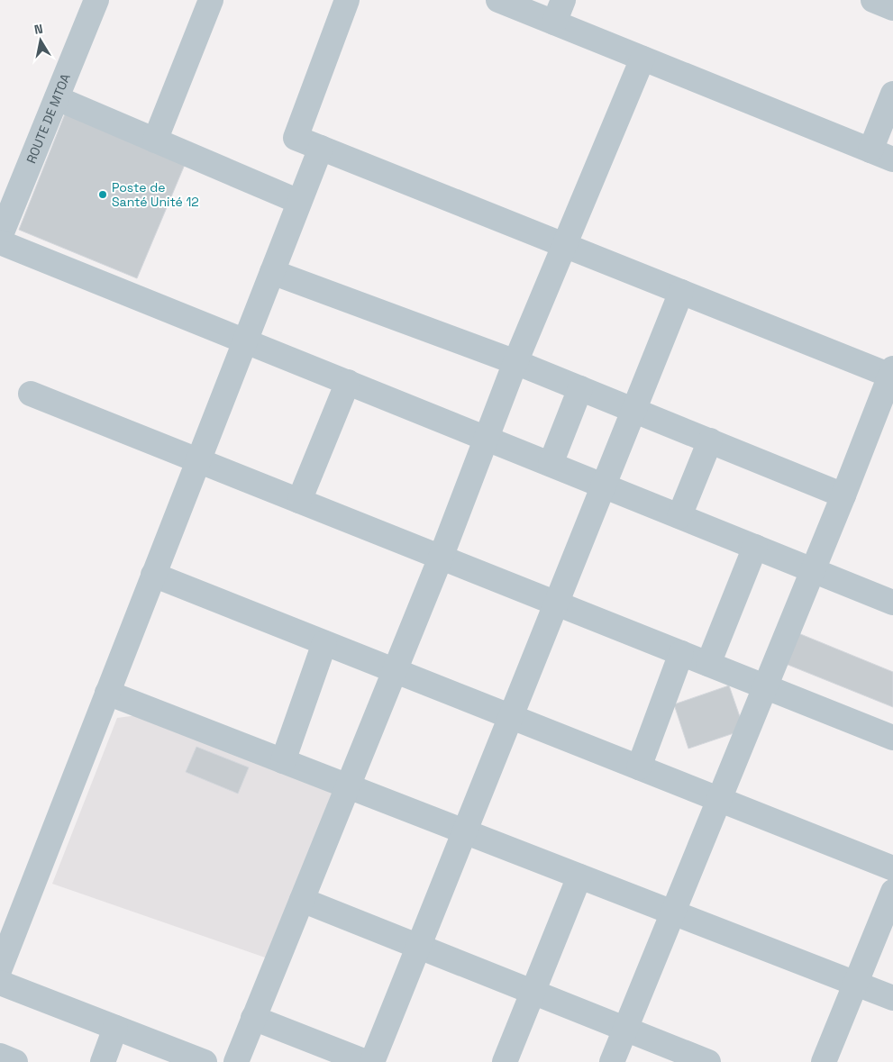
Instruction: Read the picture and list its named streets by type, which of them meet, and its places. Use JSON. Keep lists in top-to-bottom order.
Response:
{
  "streets": {
    "street": ["ROUTE DE MTOA"]
  },
  "places": ["Poste de Santé Unité 12"],
  "north": "top"
}
